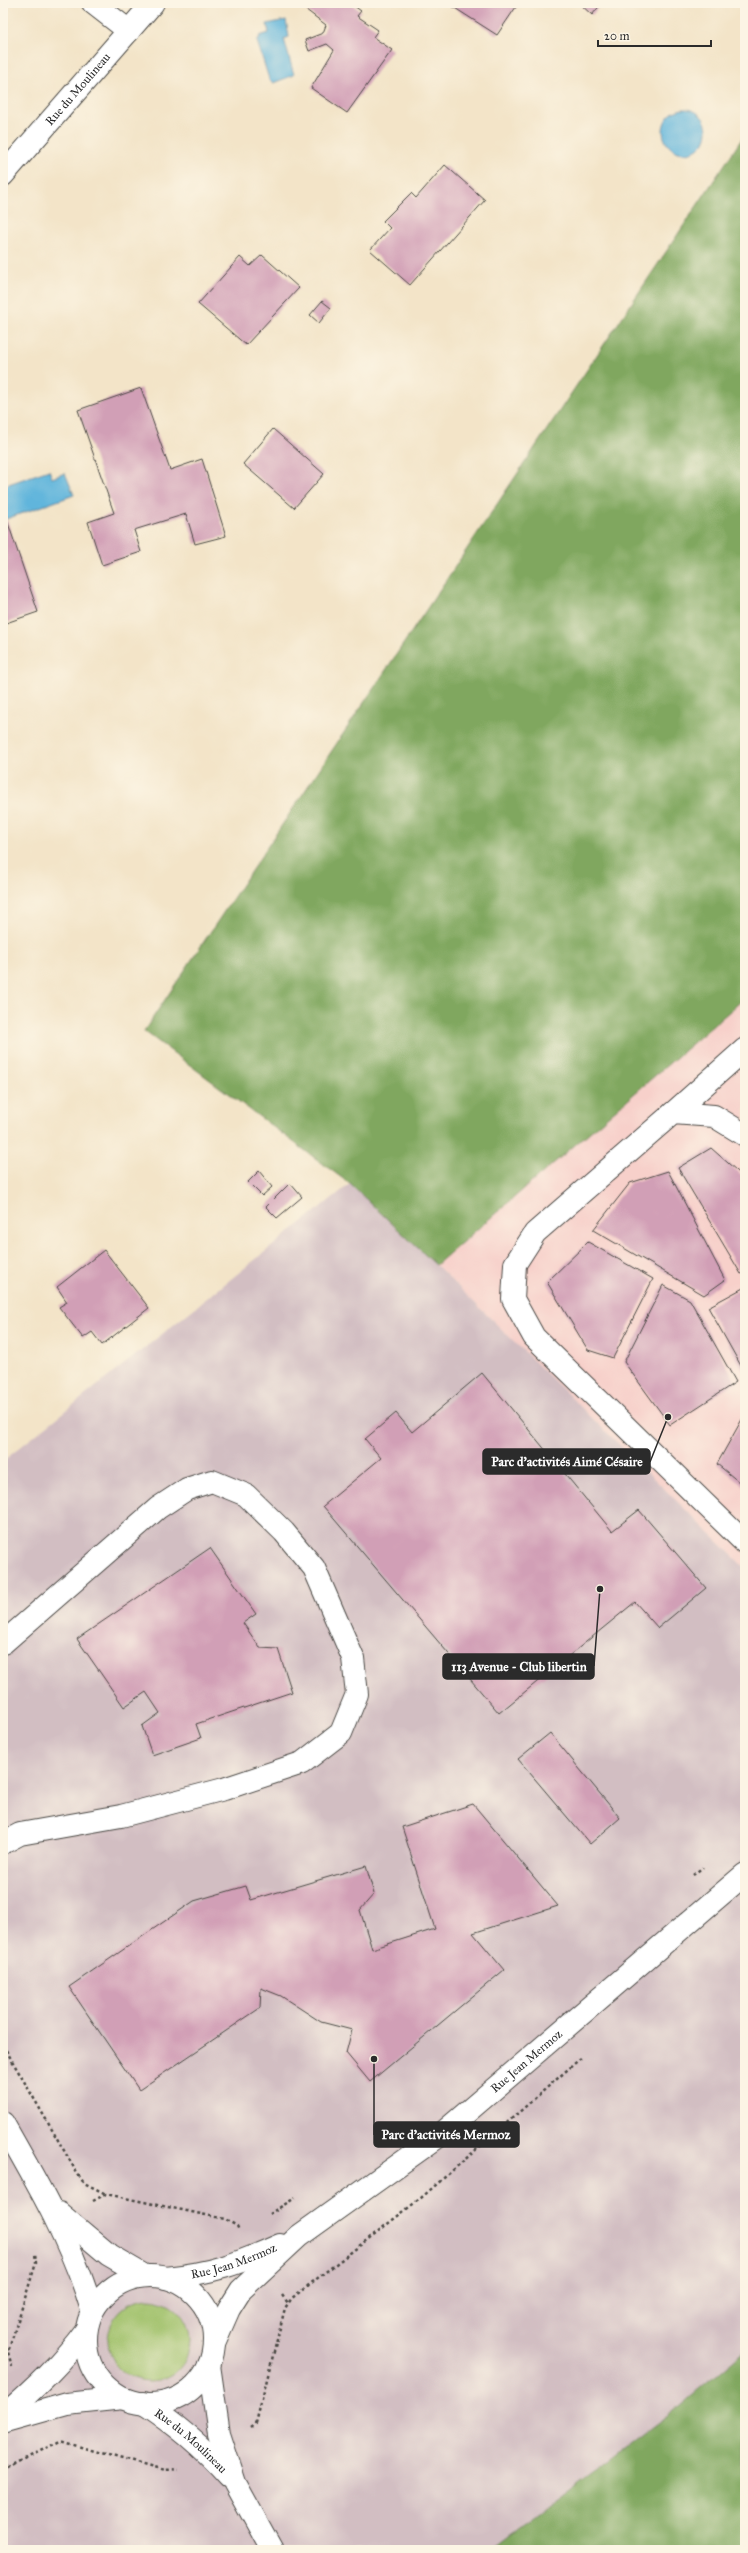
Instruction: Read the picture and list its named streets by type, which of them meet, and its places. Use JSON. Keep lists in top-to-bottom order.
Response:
{
  "streets": {
    "street": ["Rue du Moulineau", "Rue Jean Mermoz"]
  },
  "crossings": [
    ["Rue du Moulineau", "Rue Jean Mermoz"]
  ],
  "places": ["Parc d'activités Aimé Césaire", "113 Avenue - Club libertin", "Parc d'activités Mermoz"],
  "scale_bar": "20 m"
}
